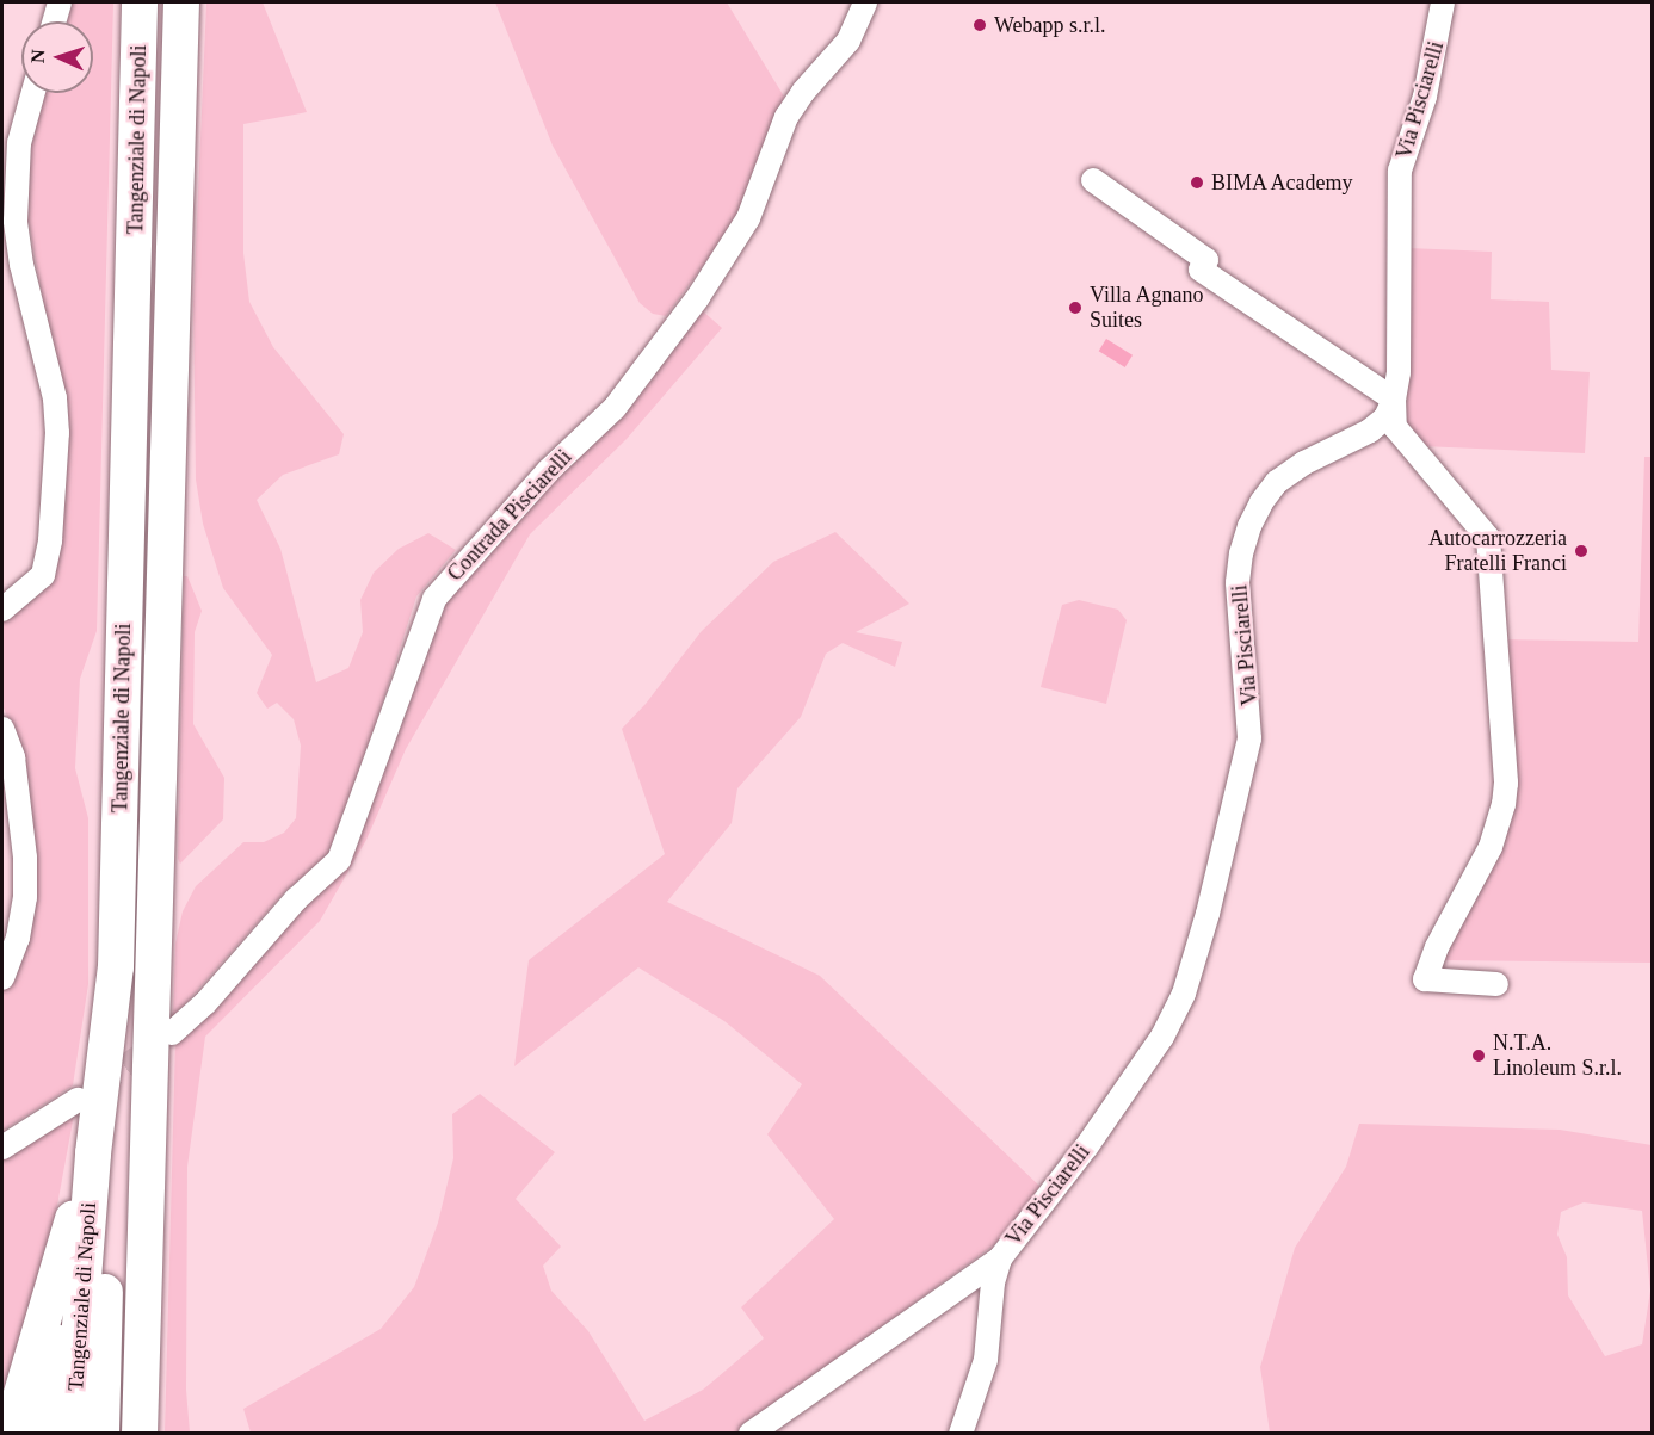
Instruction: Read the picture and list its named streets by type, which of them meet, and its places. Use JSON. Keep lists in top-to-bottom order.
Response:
{
  "streets": {
    "highway": ["Tangenziale di Napoli"],
    "street": ["Via Pisciarelli", "Contrada Pisciarelli"]
  },
  "places": [
    "Webapp s.r.l.",
    "BIMA Academy",
    "Villa Agnano Suites",
    "Autocarrozzeria Fratelli Franci",
    "N.T.A. Linoleum S.r.l."
  ],
  "north": "left"
}
